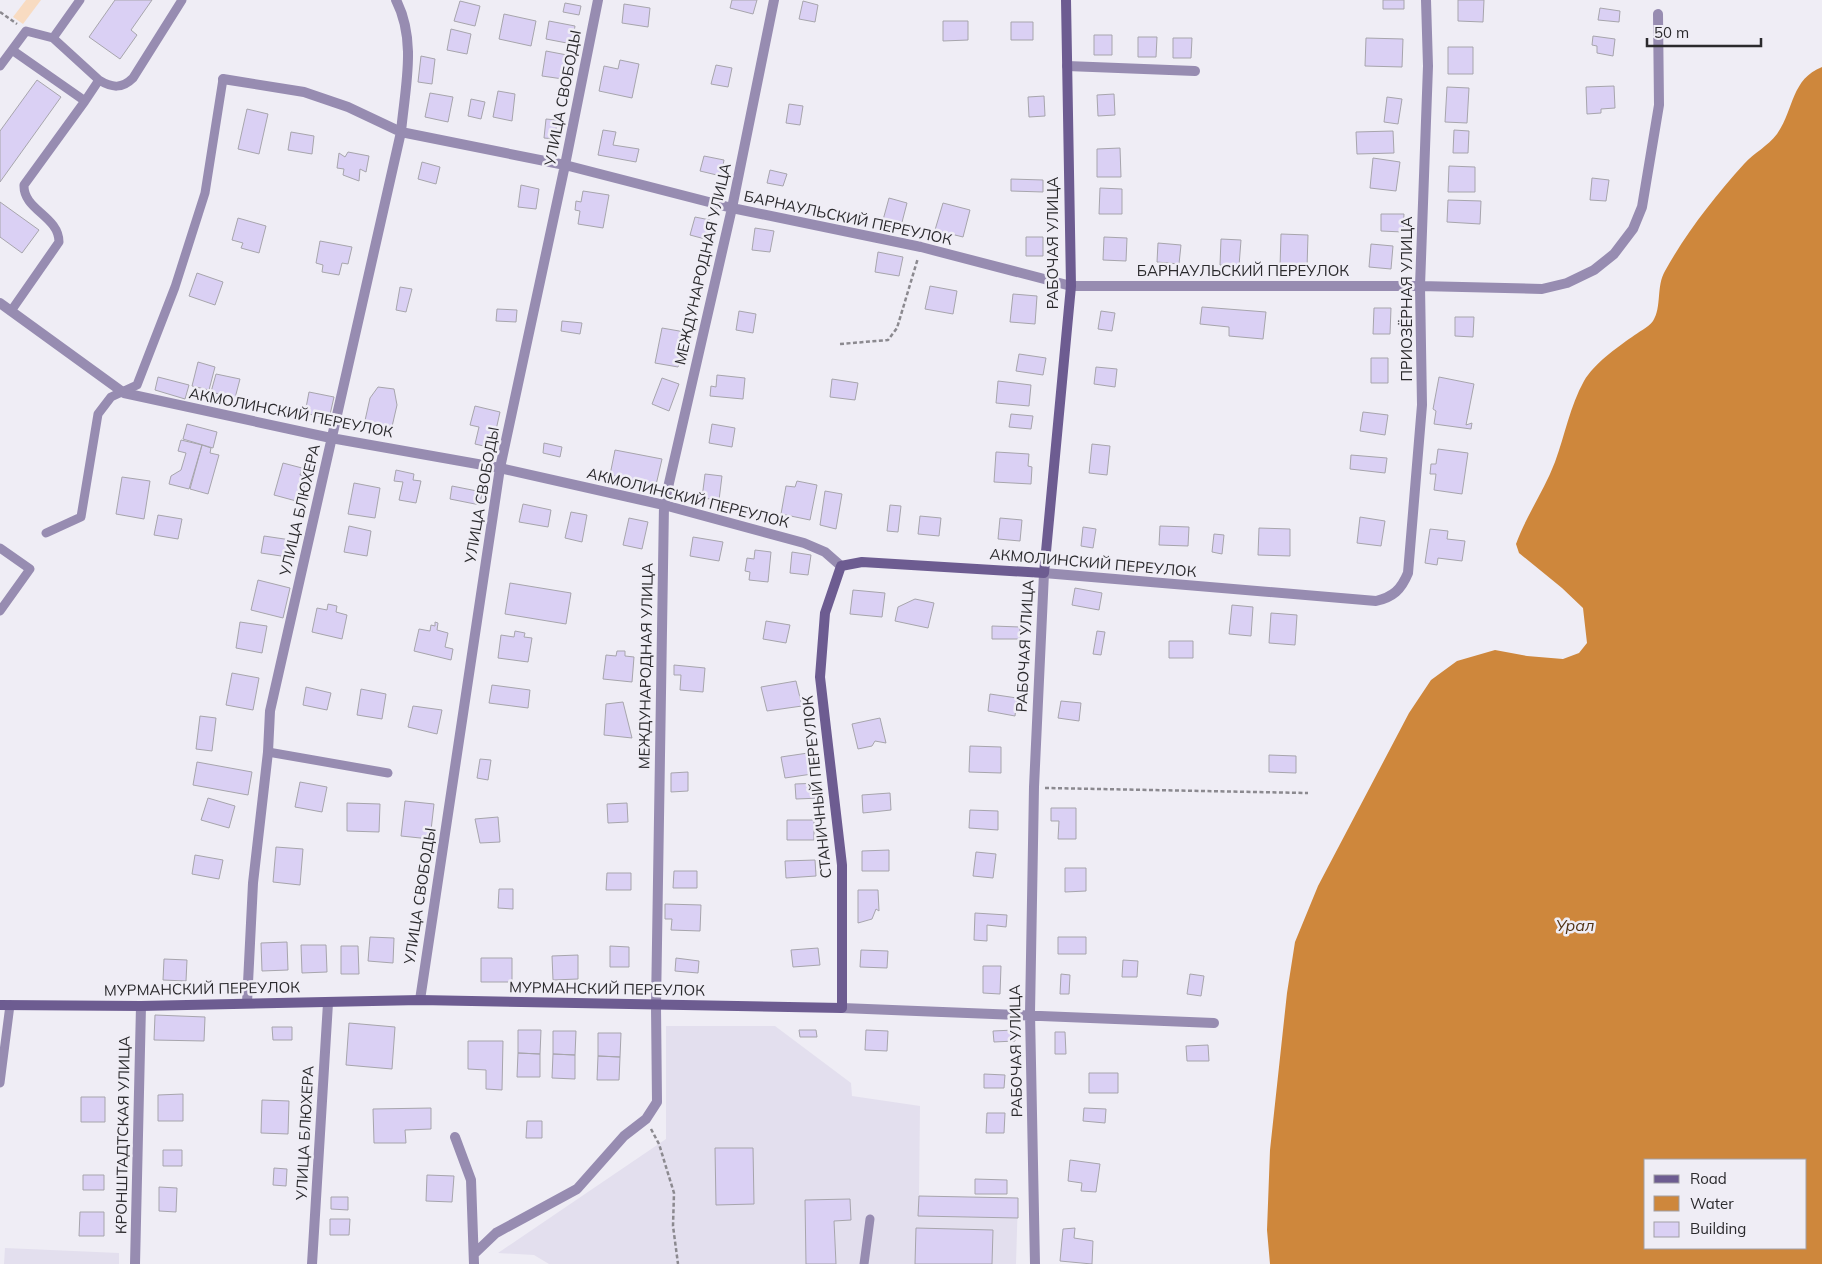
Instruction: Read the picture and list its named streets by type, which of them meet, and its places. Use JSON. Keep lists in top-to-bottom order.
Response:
{
  "streets": {
    "street": [
      "УЛИЦА СВОБОДЫ",
      "БАРНАУЛЬСКИЙ ПЕРЕУЛОК",
      "РАБОЧАЯ УЛИЦА",
      "МЕЖДУНАРОДНАЯ УЛИЦА",
      "ПРИОЗЁРНАЯ УЛИЦА",
      "АКМОЛИНСКИЙ ПЕРЕУЛОК",
      "УЛИЦА БЛЮХЕРА",
      "СТАНИЧНЫЙ ПЕРЕУЛОК",
      "МУРМАНСКИЙ ПЕРЕУЛОК",
      "КРОНШТАДТСКАЯ УЛИЦА"
    ]
  },
  "crossings": [
    ["УЛИЦА СВОБОДЫ", "БАРНАУЛЬСКИЙ ПЕРЕУЛОК"],
    ["УЛИЦА СВОБОДЫ", "АКМОЛИНСКИЙ ПЕРЕУЛОК"],
    ["УЛИЦА СВОБОДЫ", "МУРМАНСКИЙ ПЕРЕУЛОК"],
    ["БАРНАУЛЬСКИЙ ПЕРЕУЛОК", "РАБОЧАЯ УЛИЦА"],
    ["БАРНАУЛЬСКИЙ ПЕРЕУЛОК", "МЕЖДУНАРОДНАЯ УЛИЦА"],
    ["БАРНАУЛЬСКИЙ ПЕРЕУЛОК", "ПРИОЗЁРНАЯ УЛИЦА"],
    ["БАРНАУЛЬСКИЙ ПЕРЕУЛОК", "УЛИЦА БЛЮХЕРА"],
    ["РАБОЧАЯ УЛИЦА", "АКМОЛИНСКИЙ ПЕРЕУЛОК"],
    ["РАБОЧАЯ УЛИЦА", "МУРМАНСКИЙ ПЕРЕУЛОК"],
    ["МЕЖДУНАРОДНАЯ УЛИЦА", "АКМОЛИНСКИЙ ПЕРЕУЛОК"],
    ["МЕЖДУНАРОДНАЯ УЛИЦА", "МУРМАНСКИЙ ПЕРЕУЛОК"],
    ["ПРИОЗЁРНАЯ УЛИЦА", "АКМОЛИНСКИЙ ПЕРЕУЛОК"],
    ["АКМОЛИНСКИЙ ПЕРЕУЛОК", "УЛИЦА БЛЮХЕРА"],
    ["АКМОЛИНСКИЙ ПЕРЕУЛОК", "СТАНИЧНЫЙ ПЕРЕУЛОК"],
    ["УЛИЦА БЛЮХЕРА", "МУРМАНСКИЙ ПЕРЕУЛОК"],
    ["СТАНИЧНЫЙ ПЕРЕУЛОК", "МУРМАНСКИЙ ПЕРЕУЛОК"],
    ["МУРМАНСКИЙ ПЕРЕУЛОК", "КРОНШТАДТСКАЯ УЛИЦА"]
  ],
  "water": ["Урал"],
  "legend": ["Road", "Water", "Building"],
  "scale_bar": "50 m"
}
